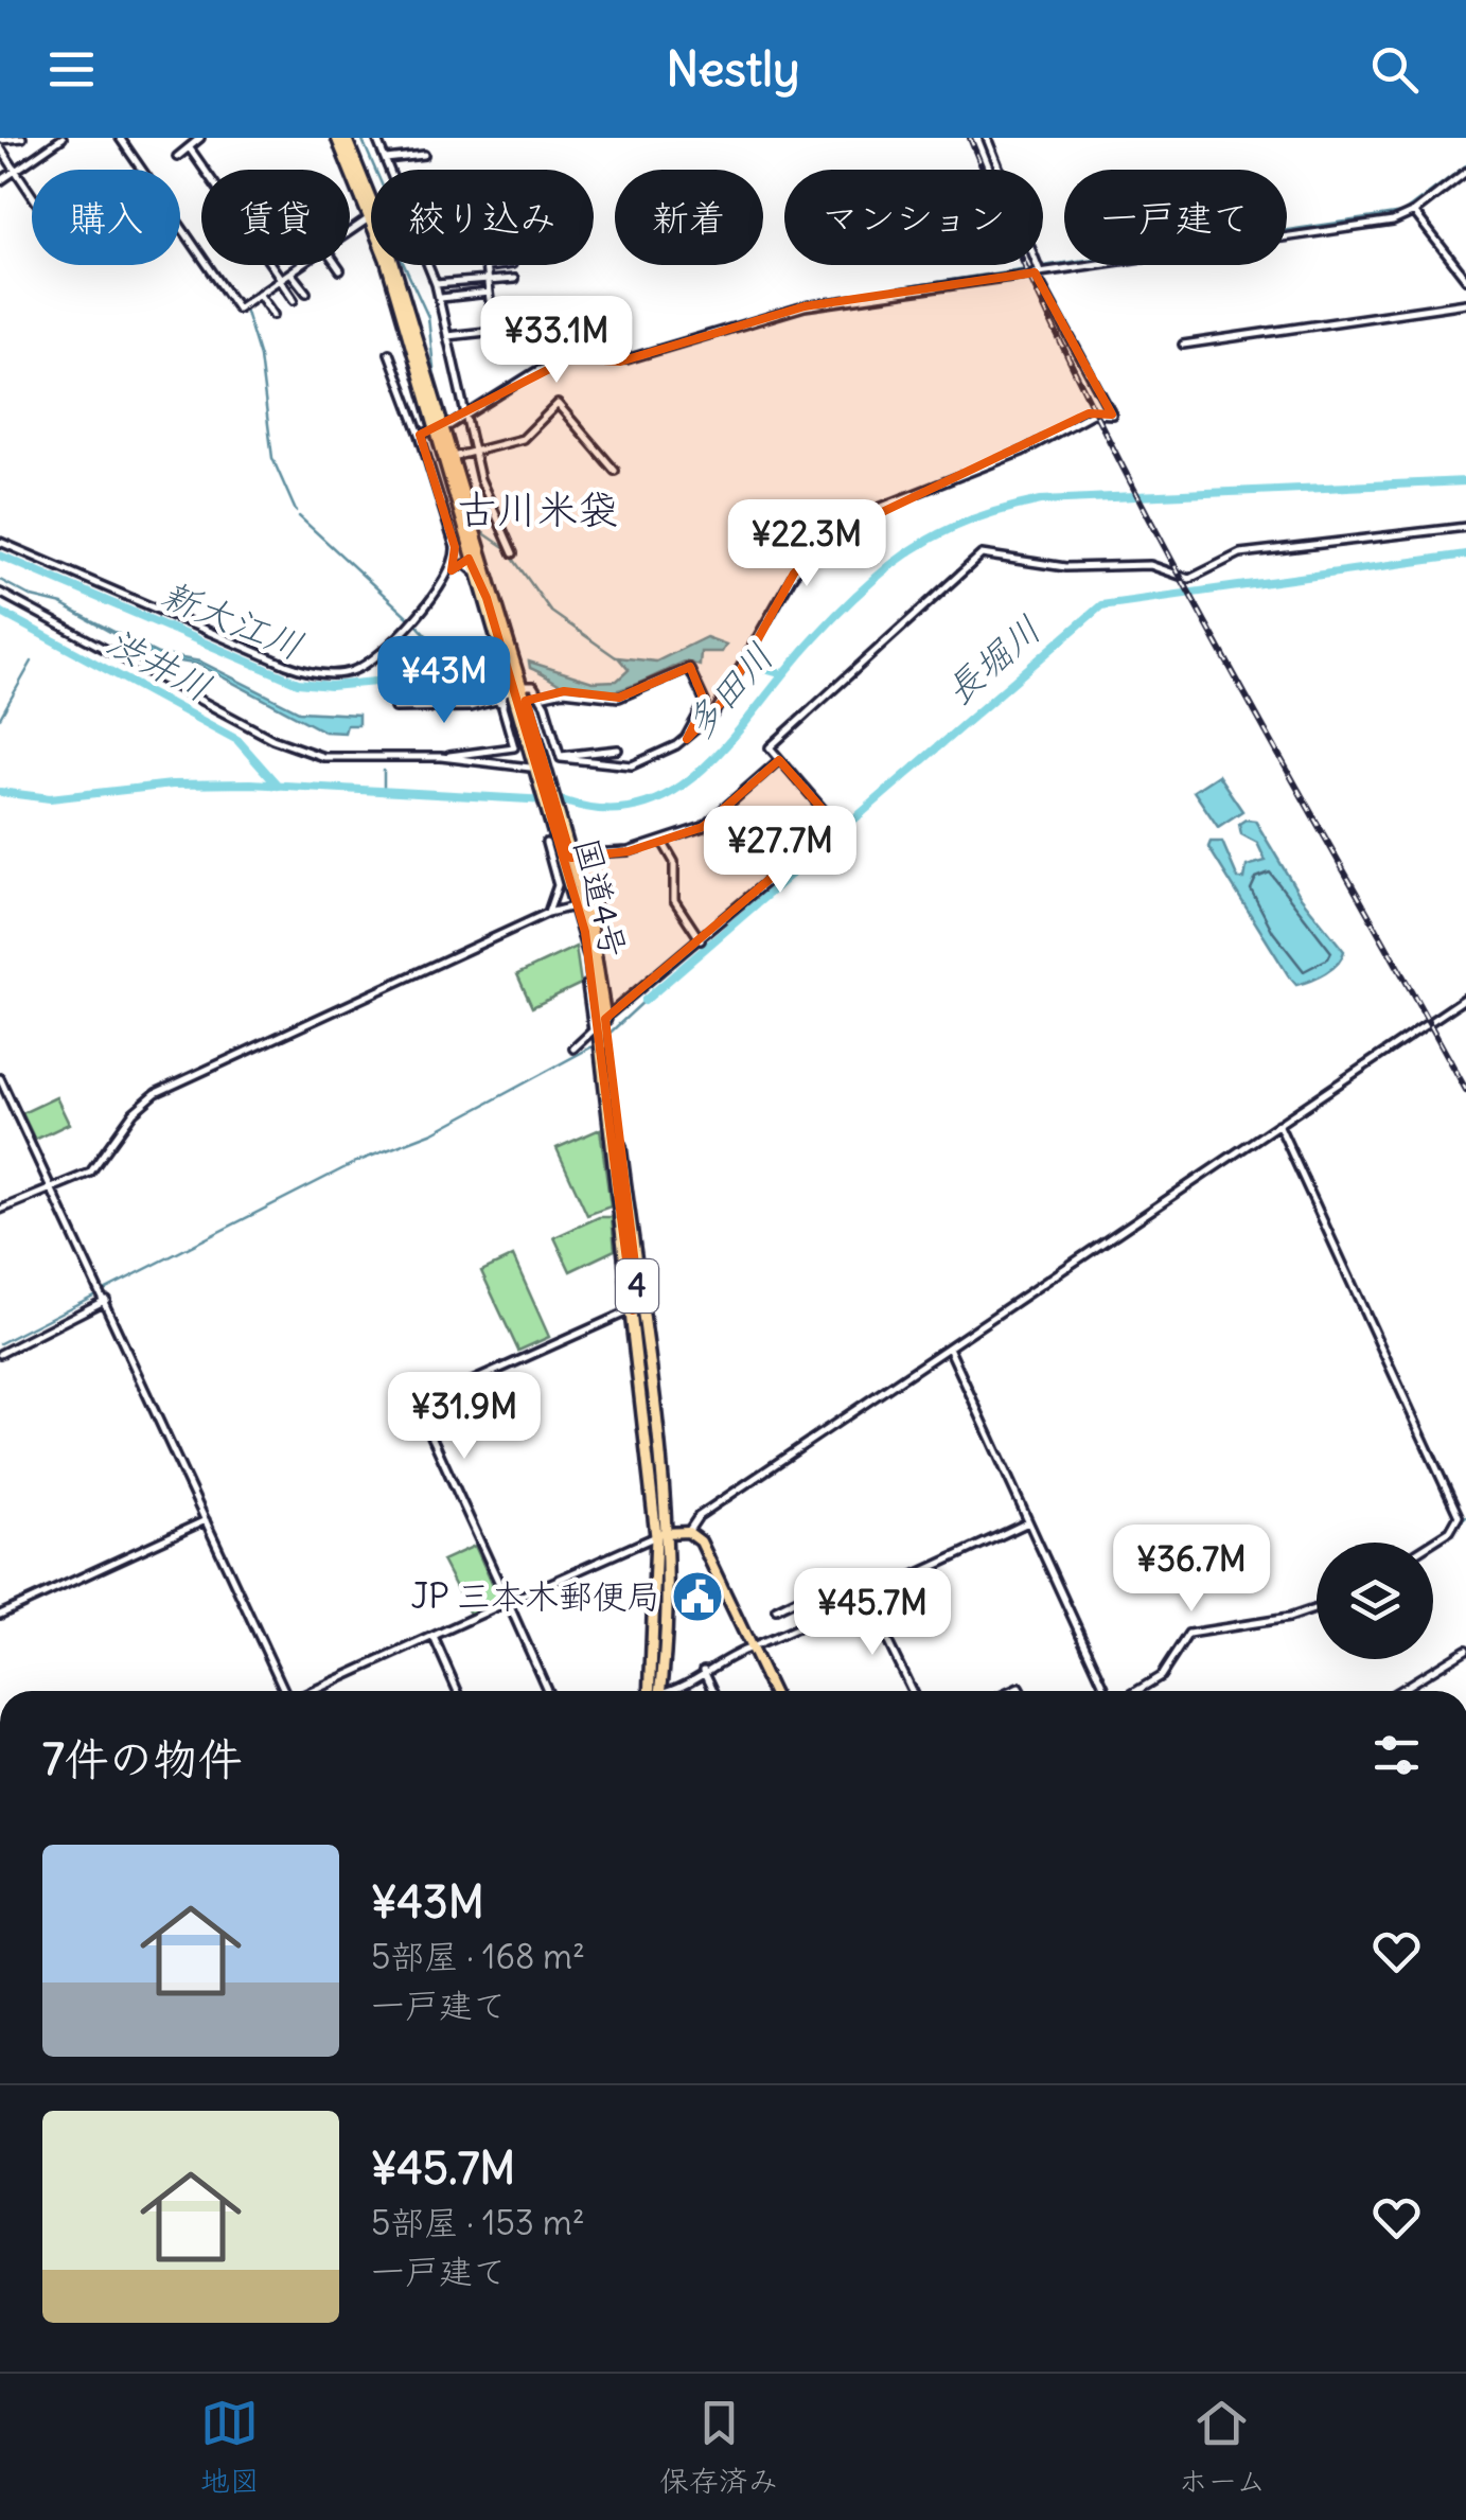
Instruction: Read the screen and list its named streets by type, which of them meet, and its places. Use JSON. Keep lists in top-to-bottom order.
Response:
{
  "streets": {
    "highway": ["国道4号", "4"]
  },
  "districts": ["古川米袋"],
  "water": [
    "新大江川",
    "長堀川",
    "渋井川",
    "多田川"
  ],
  "places": {
    "public building": ["JP 三本木郵便局"]
  },
  "page": {
    "header": "Nestly",
    "chip": [
      "購入",
      "賃貸",
      "絞り込み",
      "新着",
      "マンション",
      "一戸建て"
    ],
    "price": [
      "¥33.1M",
      "¥22.3M",
      "¥43M",
      "¥27.7M",
      "¥31.9M",
      "¥36.7M",
      "¥45.7M"
    ],
    "heading": "7件の物件",
    "list": [
      {
        "name": "¥43M",
        "note": "5部屋 · 168 m² · 一戸建て"
      },
      {
        "name": "¥45.7M",
        "note": "5部屋 · 153 m² · 一戸建て"
      }
    ],
    "tabs": ["地図", "保存済み", "ホーム"]
  }
}
